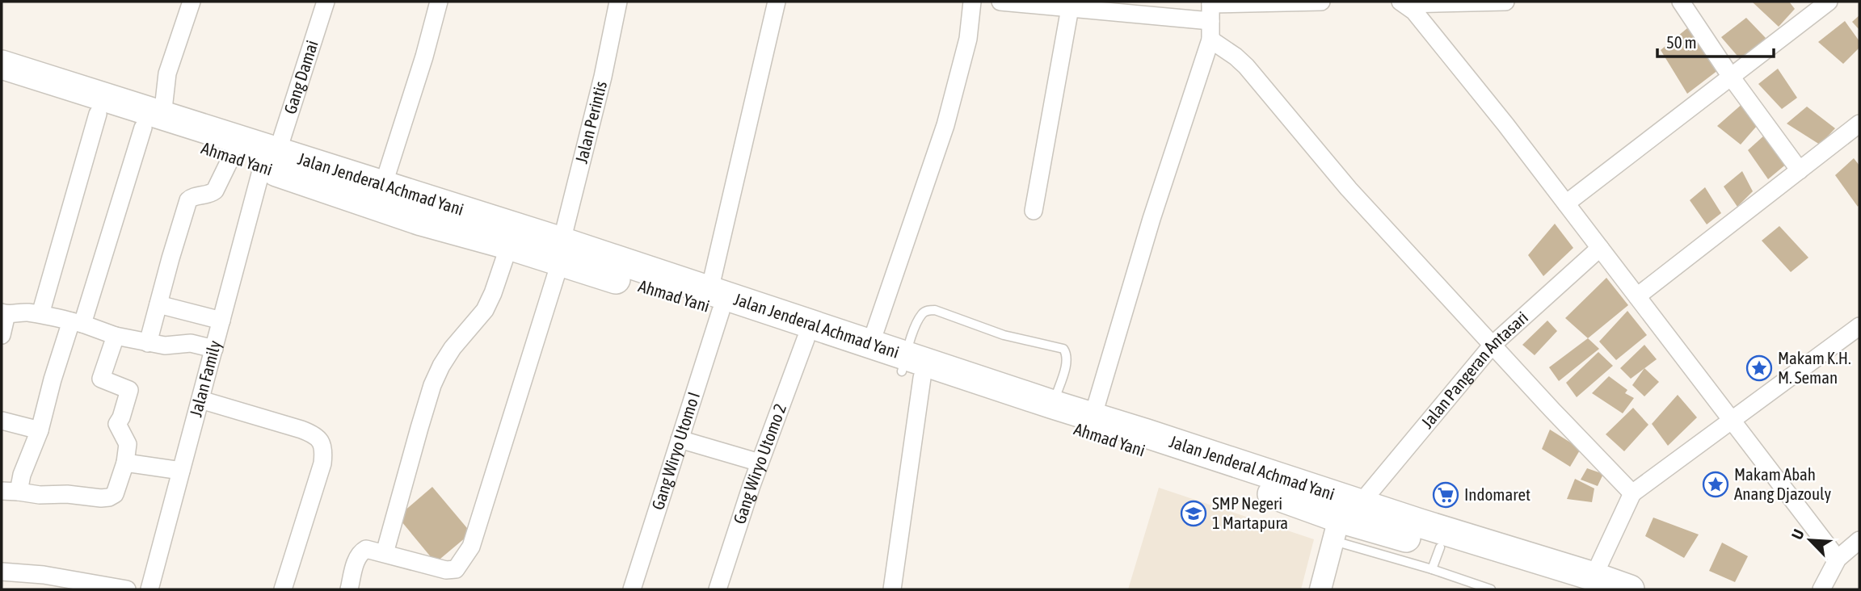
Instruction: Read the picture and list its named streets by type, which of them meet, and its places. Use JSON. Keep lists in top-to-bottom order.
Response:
{
  "streets": {
    "highway": ["Ahmad Yani", "Jalan Jenderal Achmad Yani"],
    "street": [
      "Gang Damai",
      "Jalan Perintis",
      "Jalan Pangeran Antasari",
      "Jalan Family",
      "Gang Wiryo Utomo I",
      "Gang Wiryo Utomo 2"
    ]
  },
  "crossings": [
    ["Gang Damai", "Ahmad Yani"],
    ["Gang Damai", "Jalan Jenderal Achmad Yani"],
    ["Gang Damai", "Jalan Family"],
    ["Jalan Perintis", "Jalan Jenderal Achmad Yani"],
    ["Ahmad Yani", "Jalan Jenderal Achmad Yani"],
    ["Ahmad Yani", "Jalan Pangeran Antasari"],
    ["Ahmad Yani", "Jalan Family"],
    ["Ahmad Yani", "Gang Wiryo Utomo I"],
    ["Ahmad Yani", "Gang Wiryo Utomo 2"],
    ["Jalan Jenderal Achmad Yani", "Jalan Pangeran Antasari"],
    ["Jalan Jenderal Achmad Yani", "Jalan Family"],
    ["Jalan Jenderal Achmad Yani", "Gang Wiryo Utomo I"]
  ],
  "places": {
    "place": ["Makam K.H. M. Seman", "Makam Abah Anang Djazouly"],
    "supermarket": ["Indomaret"],
    "school or university": ["SMP Negeri 1 Martapura"]
  },
  "scale_bar": "50 m",
  "north": "top left"
}
